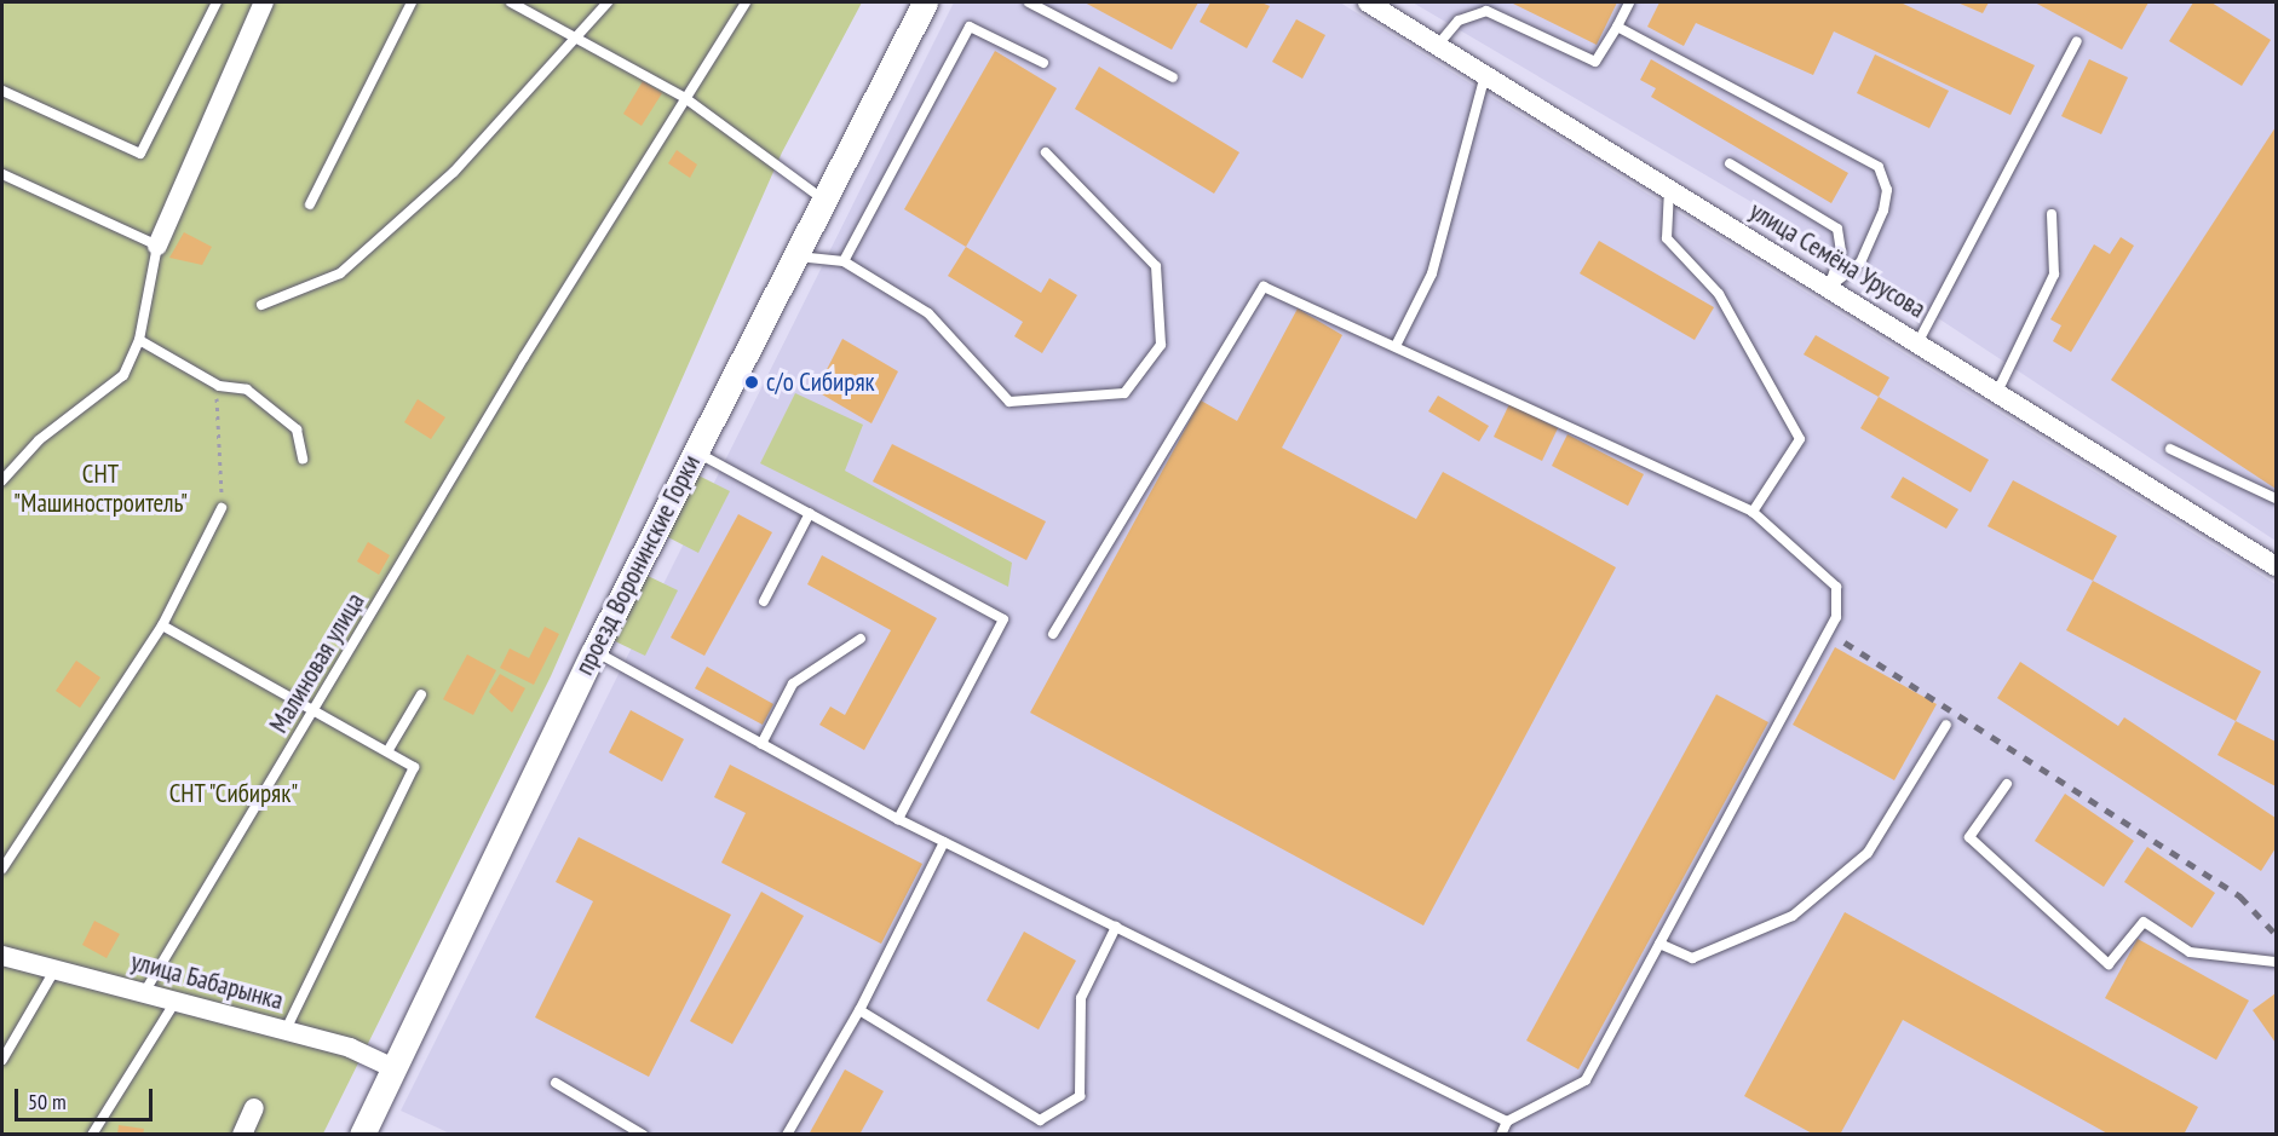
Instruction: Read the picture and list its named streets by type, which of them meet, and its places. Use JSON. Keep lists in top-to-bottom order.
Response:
{
  "streets": {
    "street": ["улица Семёна Урусова", "проезд Воронинские Горки", "улица Бабарынка"],
    "lane": ["Малиновая улица"]
  },
  "crossings": [
    ["проезд Воронинские Горки", "улица Бабарынка"],
    ["Малиновая улица", "улица Бабарынка"]
  ],
  "parks": ["СНТ \"Машиностроитель\"", "СНТ \"Сибиряк\""],
  "places": ["с/о Сибиряк"],
  "scale_bar": "50 m"
}
